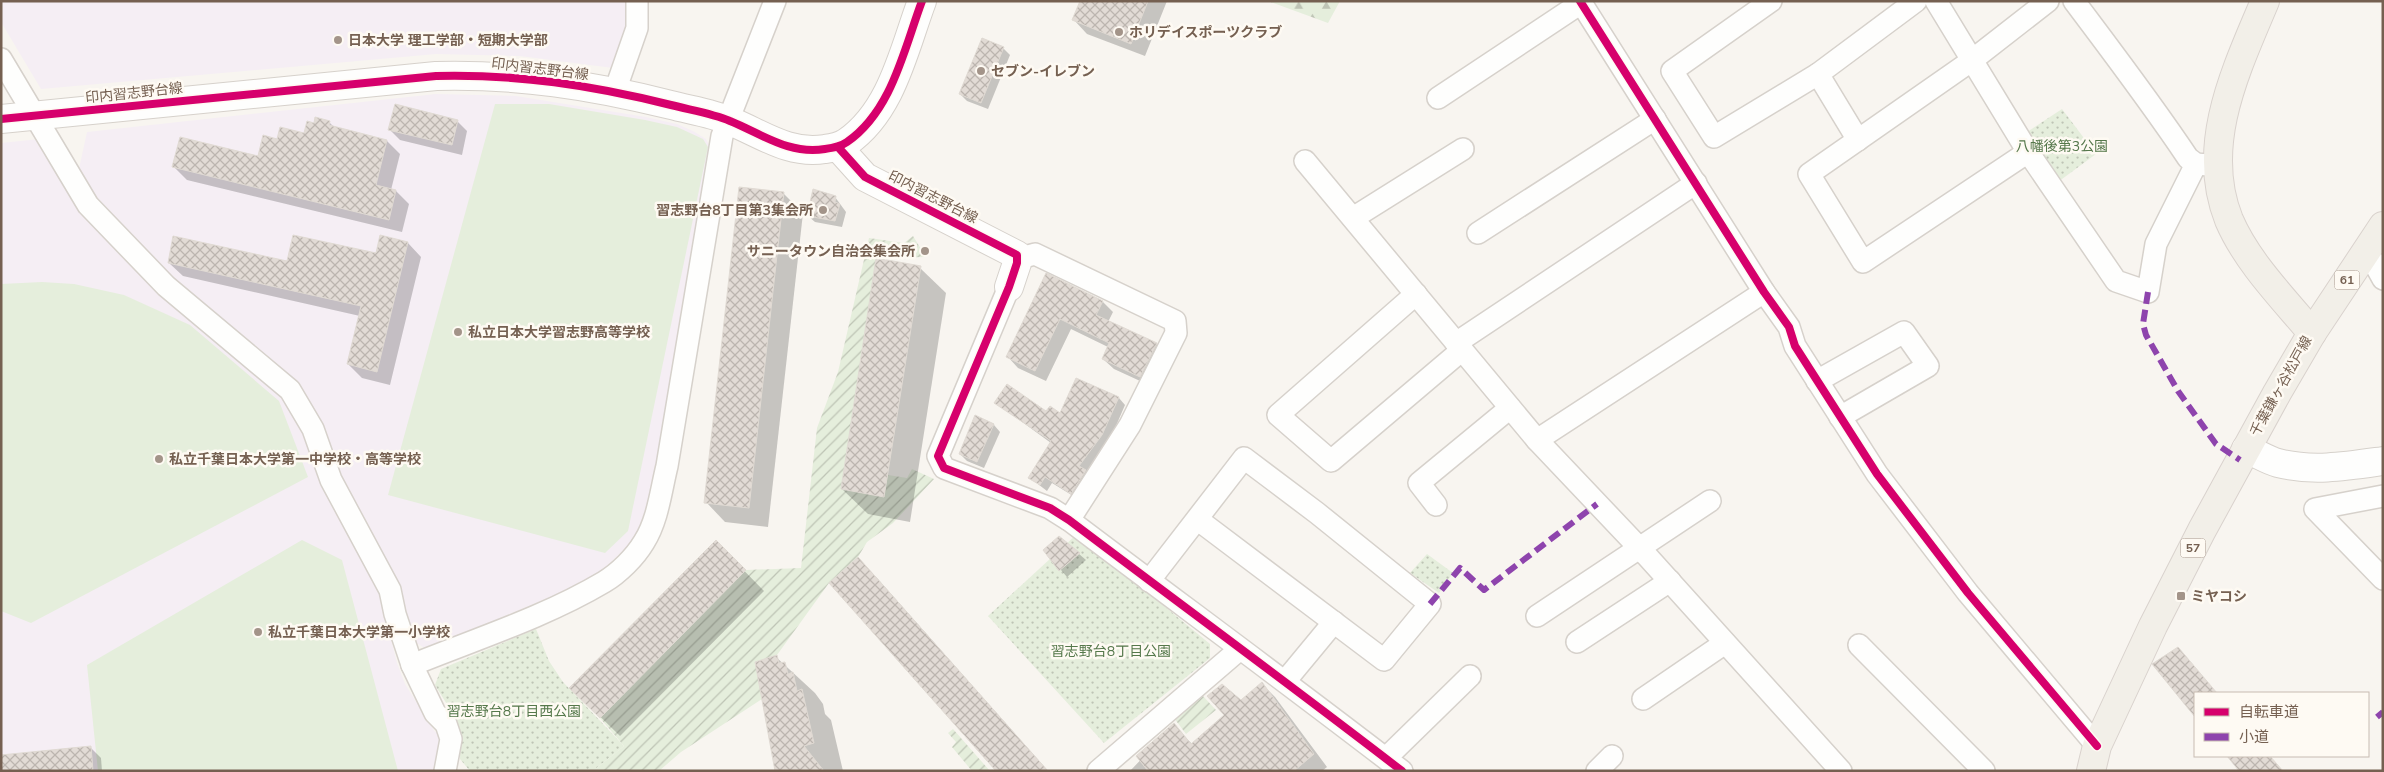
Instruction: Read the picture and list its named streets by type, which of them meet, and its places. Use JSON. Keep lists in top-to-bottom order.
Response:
{
  "streets": {
    "main road": ["61", "千葉鎌ヶ谷松戸線", "57"],
    "street": ["印内習志野台線"]
  },
  "crossings": [
    ["61", "千葉鎌ヶ谷松戸線"]
  ],
  "parks": ["八幡後第3公園", "習志野台8丁目公園", "習志野台8丁目西公園"],
  "places": {
    "other": [
      "ホリデイスポーツクラブ",
      "日本大学 理工学部・短期大学部",
      "セブン-イレブン",
      "習志野台8丁目第3集会所",
      "サニータウン自治会集会所",
      "私立日本大学習志野高等学校",
      "私立千葉日本大学第一中学校・高等学校",
      "私立千葉日本大学第一小学校"
    ],
    "transit": ["ミヤコシ"]
  },
  "legend": ["自転車道", "小道"]
}
